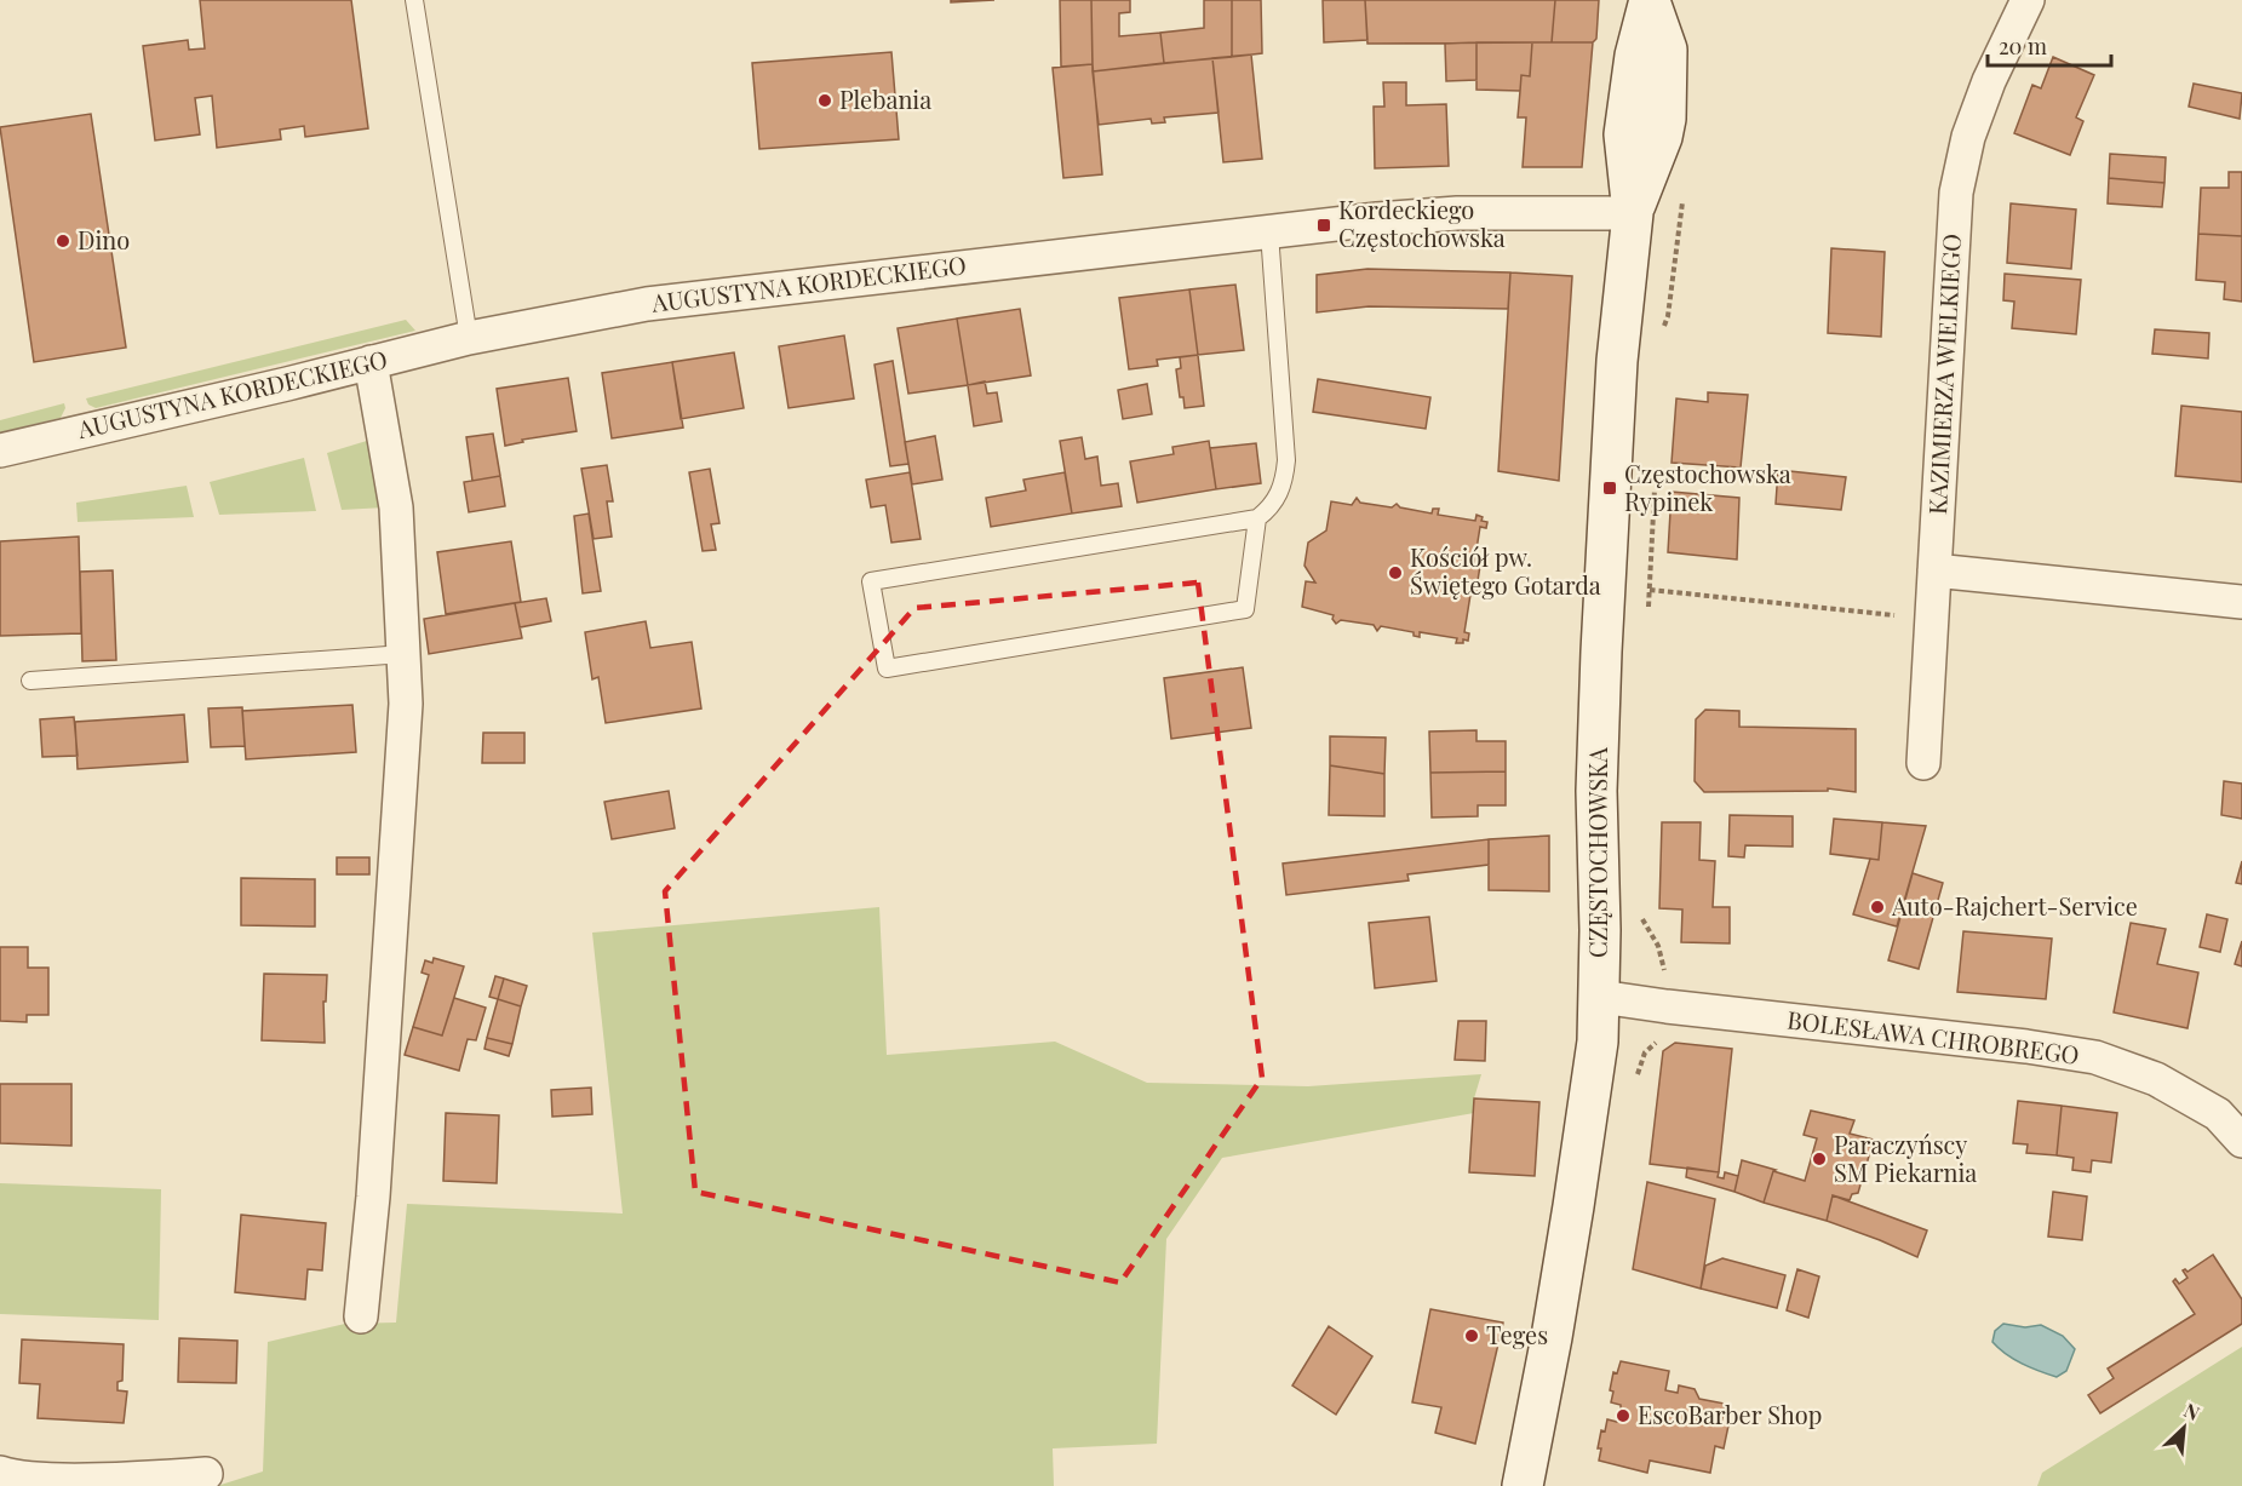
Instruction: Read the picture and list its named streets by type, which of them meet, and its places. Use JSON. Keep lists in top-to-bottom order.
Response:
{
  "streets": {
    "main road": ["CZĘSTOCHOWSKA"],
    "street": ["AUGUSTYNA KORDECKIEGO", "KAZIMIERZA WIELKIEGO", "BOLESŁAWA CHROBREGO"]
  },
  "crossings": [
    ["AUGUSTYNA KORDECKIEGO", "CZĘSTOCHOWSKA"],
    ["CZĘSTOCHOWSKA", "BOLESŁAWA CHROBREGO"]
  ],
  "places": {
    "other": [
      "Plebania",
      "Dino",
      "Kościół pw. Świętego Gotarda",
      "Auto-Rajchert-Service",
      "Paraczyńscy SM Piekarnia",
      "Teges",
      "EscoBarber Shop"
    ],
    "transit": ["Kordeckiego Częstochowska", "Częstochowska Rypinek"]
  },
  "scale_bar": "20 m",
  "north": "top right"
}
